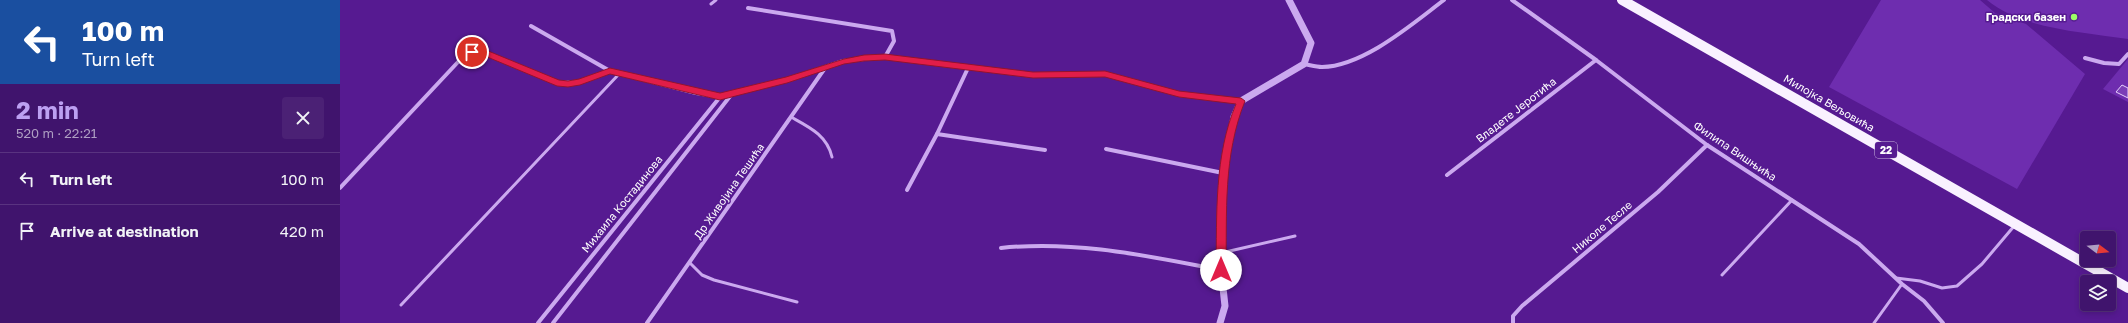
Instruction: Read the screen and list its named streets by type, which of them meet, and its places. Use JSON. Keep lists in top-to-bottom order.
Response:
{
  "streets": {
    "main road": ["Милојка Вељовића", "22"],
    "street": [
      "Владете Јеротића",
      "Филипа Вишњића",
      "Др Живојина Тешића",
      "Михаила Костадинова",
      "Николе Тесле"
    ]
  },
  "crossings": [
    ["Владете Јеротића", "Филипа Вишњића"],
    ["Филипа Вишњића", "Николе Тесле"]
  ],
  "places": ["Градски базен"],
  "north": "right",
  "page": {
    "turn": ["100 m", "Turn left"],
    "heading": ["2 min", "520 m · 22:21"],
    "list": [
      {
        "name": "Turn left",
        "value": "100 m"
      },
      {
        "name": "Arrive at destination",
        "value": "420 m"
      }
    ]
  }
}
